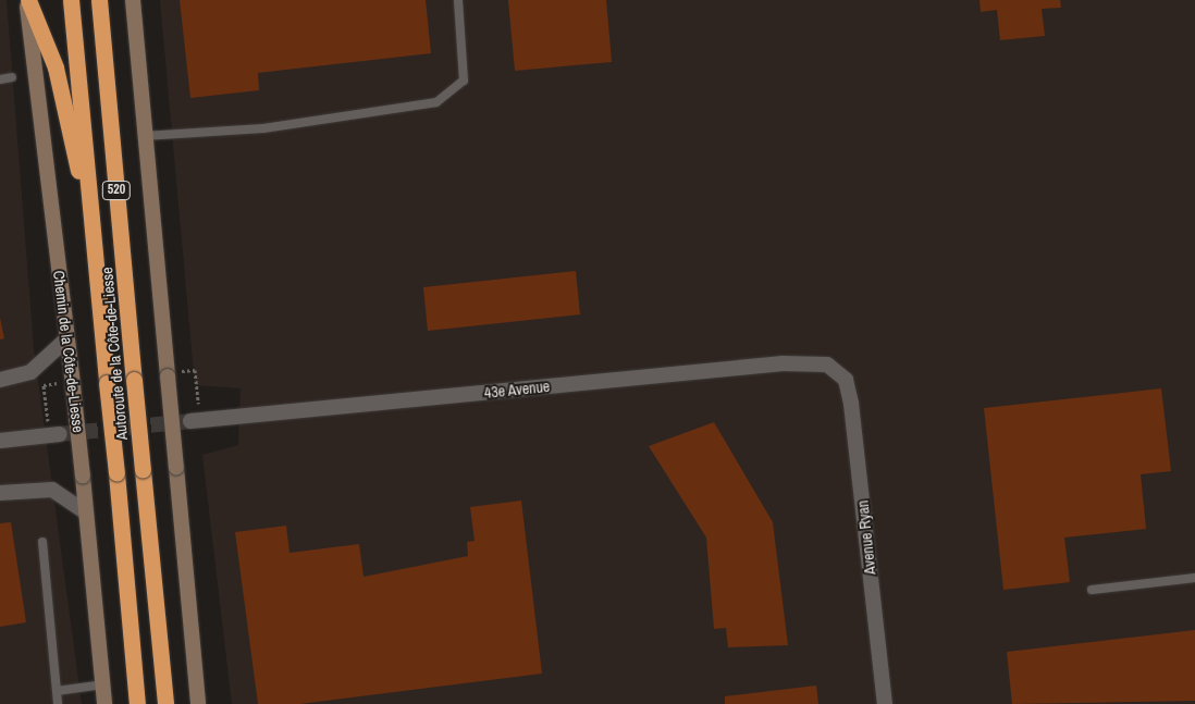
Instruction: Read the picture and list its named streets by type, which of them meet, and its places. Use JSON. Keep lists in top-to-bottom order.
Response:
{
  "streets": {
    "highway": ["520", "Autoroute de la Côte-de-Liesse"],
    "main road": ["Chemin de la Côte-de-Liesse"],
    "street": ["43e Avenue", "Avenue Ryan"]
  },
  "crossings": [
    ["43e Avenue", "Avenue Ryan"]
  ]
}
